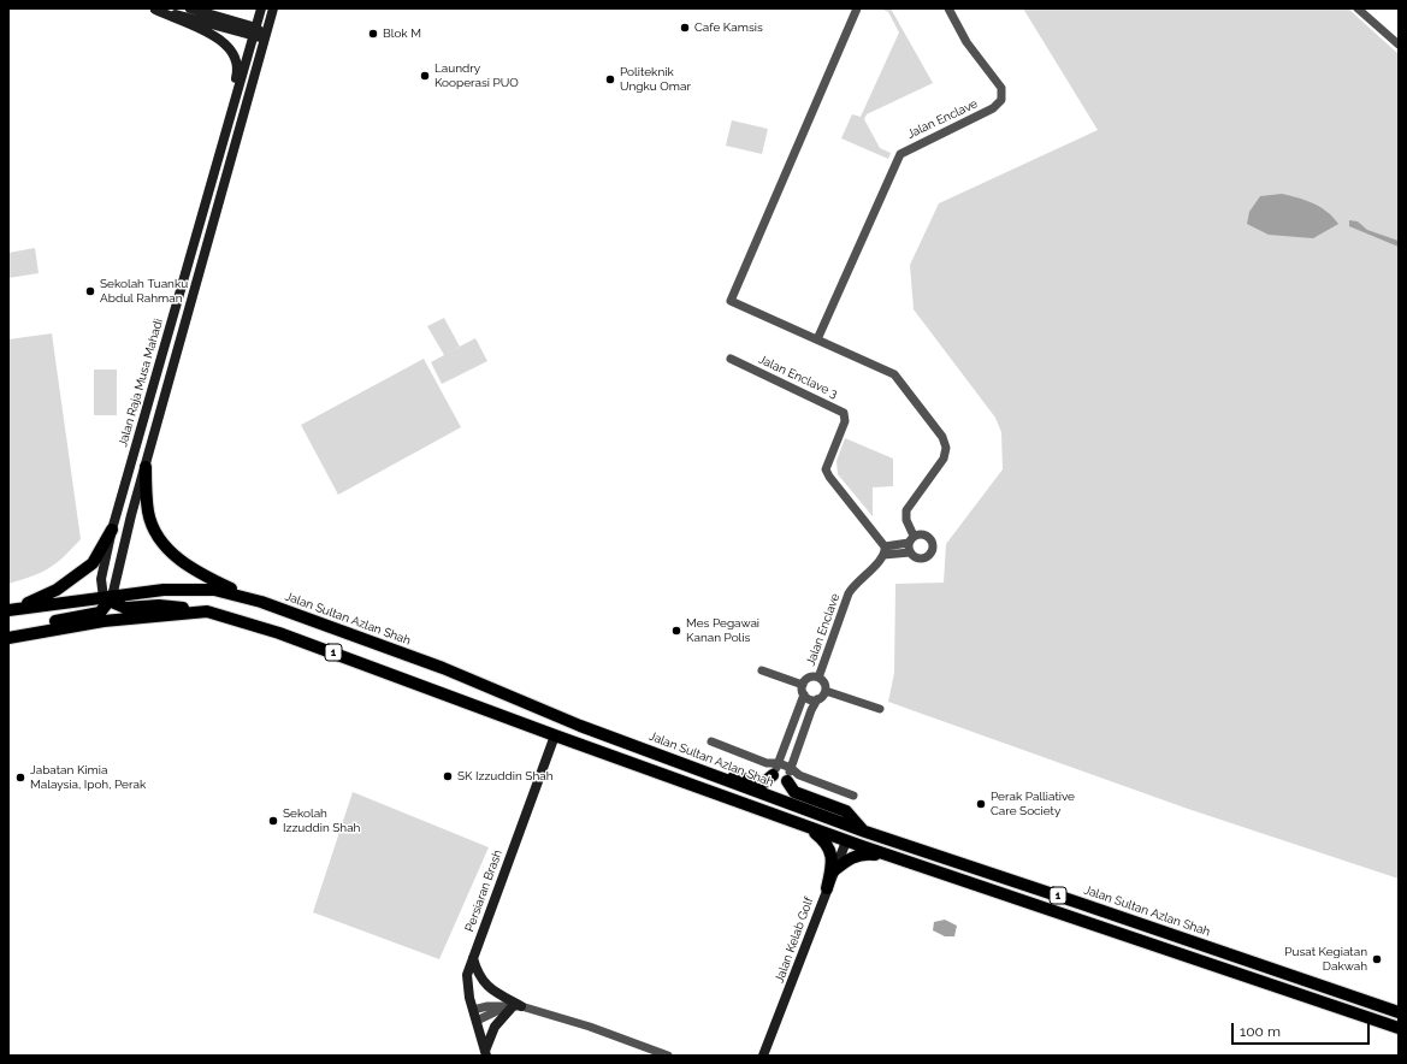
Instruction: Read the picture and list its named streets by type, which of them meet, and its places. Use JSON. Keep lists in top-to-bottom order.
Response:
{
  "streets": {
    "main road": [
      "Jalan Raja Musa Mahadi",
      "Jalan Sultan Azlan Shah",
      "1",
      "Persiaran Brash",
      "Jalan Kelab Golf"
    ],
    "street": ["Jalan Enclave", "Jalan Enclave 3"]
  },
  "crossings": [
    ["Jalan Enclave", "Jalan Enclave 3"],
    ["Jalan Raja Musa Mahadi", "Jalan Sultan Azlan Shah"],
    ["1", "Persiaran Brash"],
    ["1", "Jalan Kelab Golf"]
  ],
  "places": [
    "Cafe Kamsis",
    "Blok M",
    "Laundry Kooperasi PUO",
    "Politeknik Ungku Omar",
    "Sekolah Tuanku Abdul Rahman",
    "Mes Pegawai Kanan Polis",
    "SK Izzuddin Shah",
    "Jabatan Kimia Malaysia, Ipoh, Perak",
    "Perak Palliative Care Society",
    "Sekolah Izzuddin Shah",
    "Pusat Kegiatan Dakwah"
  ],
  "scale_bar": "100 m"
}
